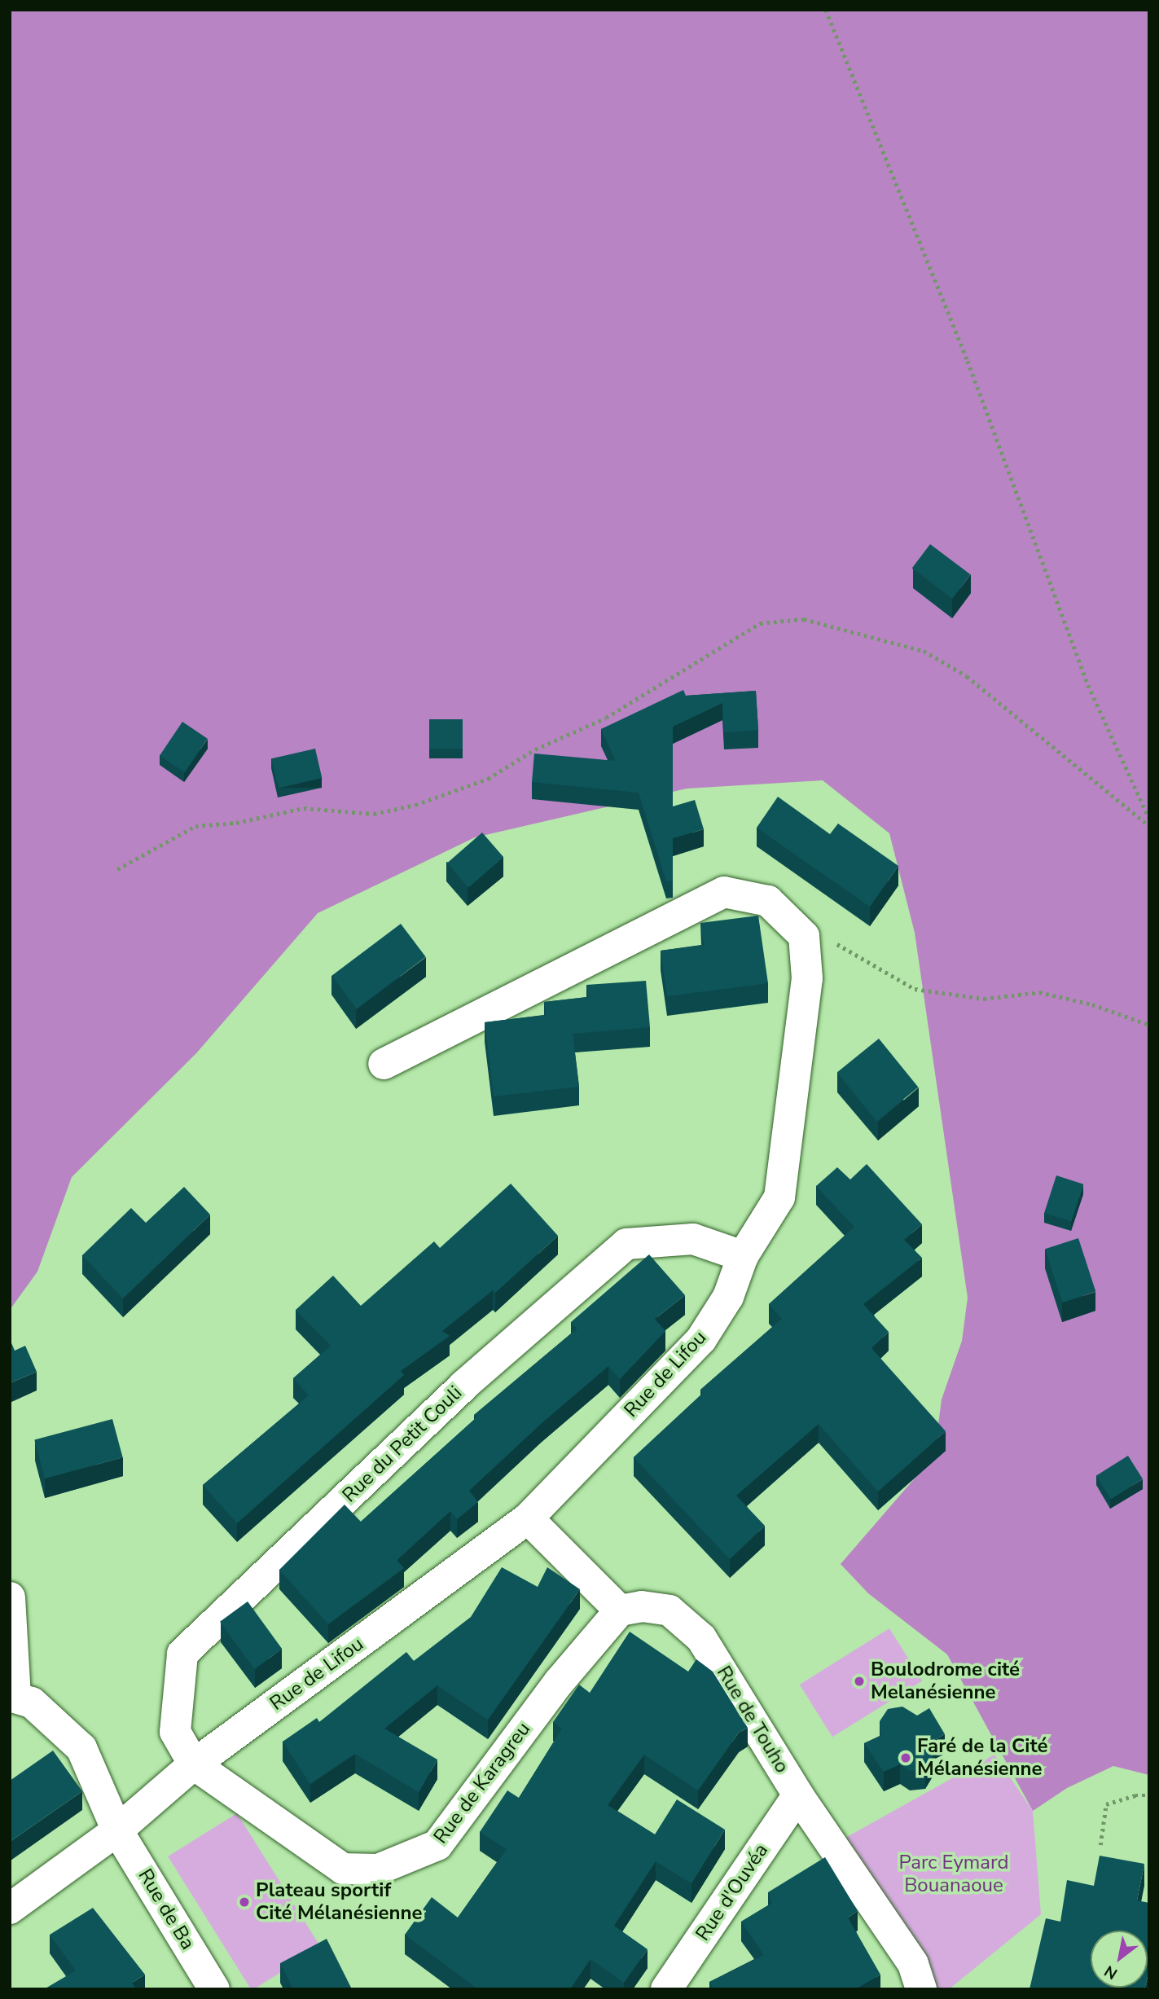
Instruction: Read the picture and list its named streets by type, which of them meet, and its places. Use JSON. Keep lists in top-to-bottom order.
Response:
{
  "streets": {
    "street": [
      "Rue de Lifou",
      "Rue du Petit Couli",
      "Rue de Touho",
      "Rue de Karagreu",
      "Rue d'Ouvéa",
      "Rue de Ba"
    ]
  },
  "crossings": [
    ["Rue de Lifou", "Rue du Petit Couli"],
    ["Rue de Lifou", "Rue de Karagreu"],
    ["Rue de Lifou", "Rue de Ba"],
    ["Rue du Petit Couli", "Rue de Karagreu"],
    ["Rue de Touho", "Rue de Karagreu"],
    ["Rue de Touho", "Rue d'Ouvéa"]
  ],
  "parks": ["Parc Eymard Bouanaoue"],
  "places": ["Boulodrome cité Melanésienne", "Faré de la Cité Mélanésienne", "Plateau sportif Cité Mélanésienne"],
  "north": "bottom left"
}
